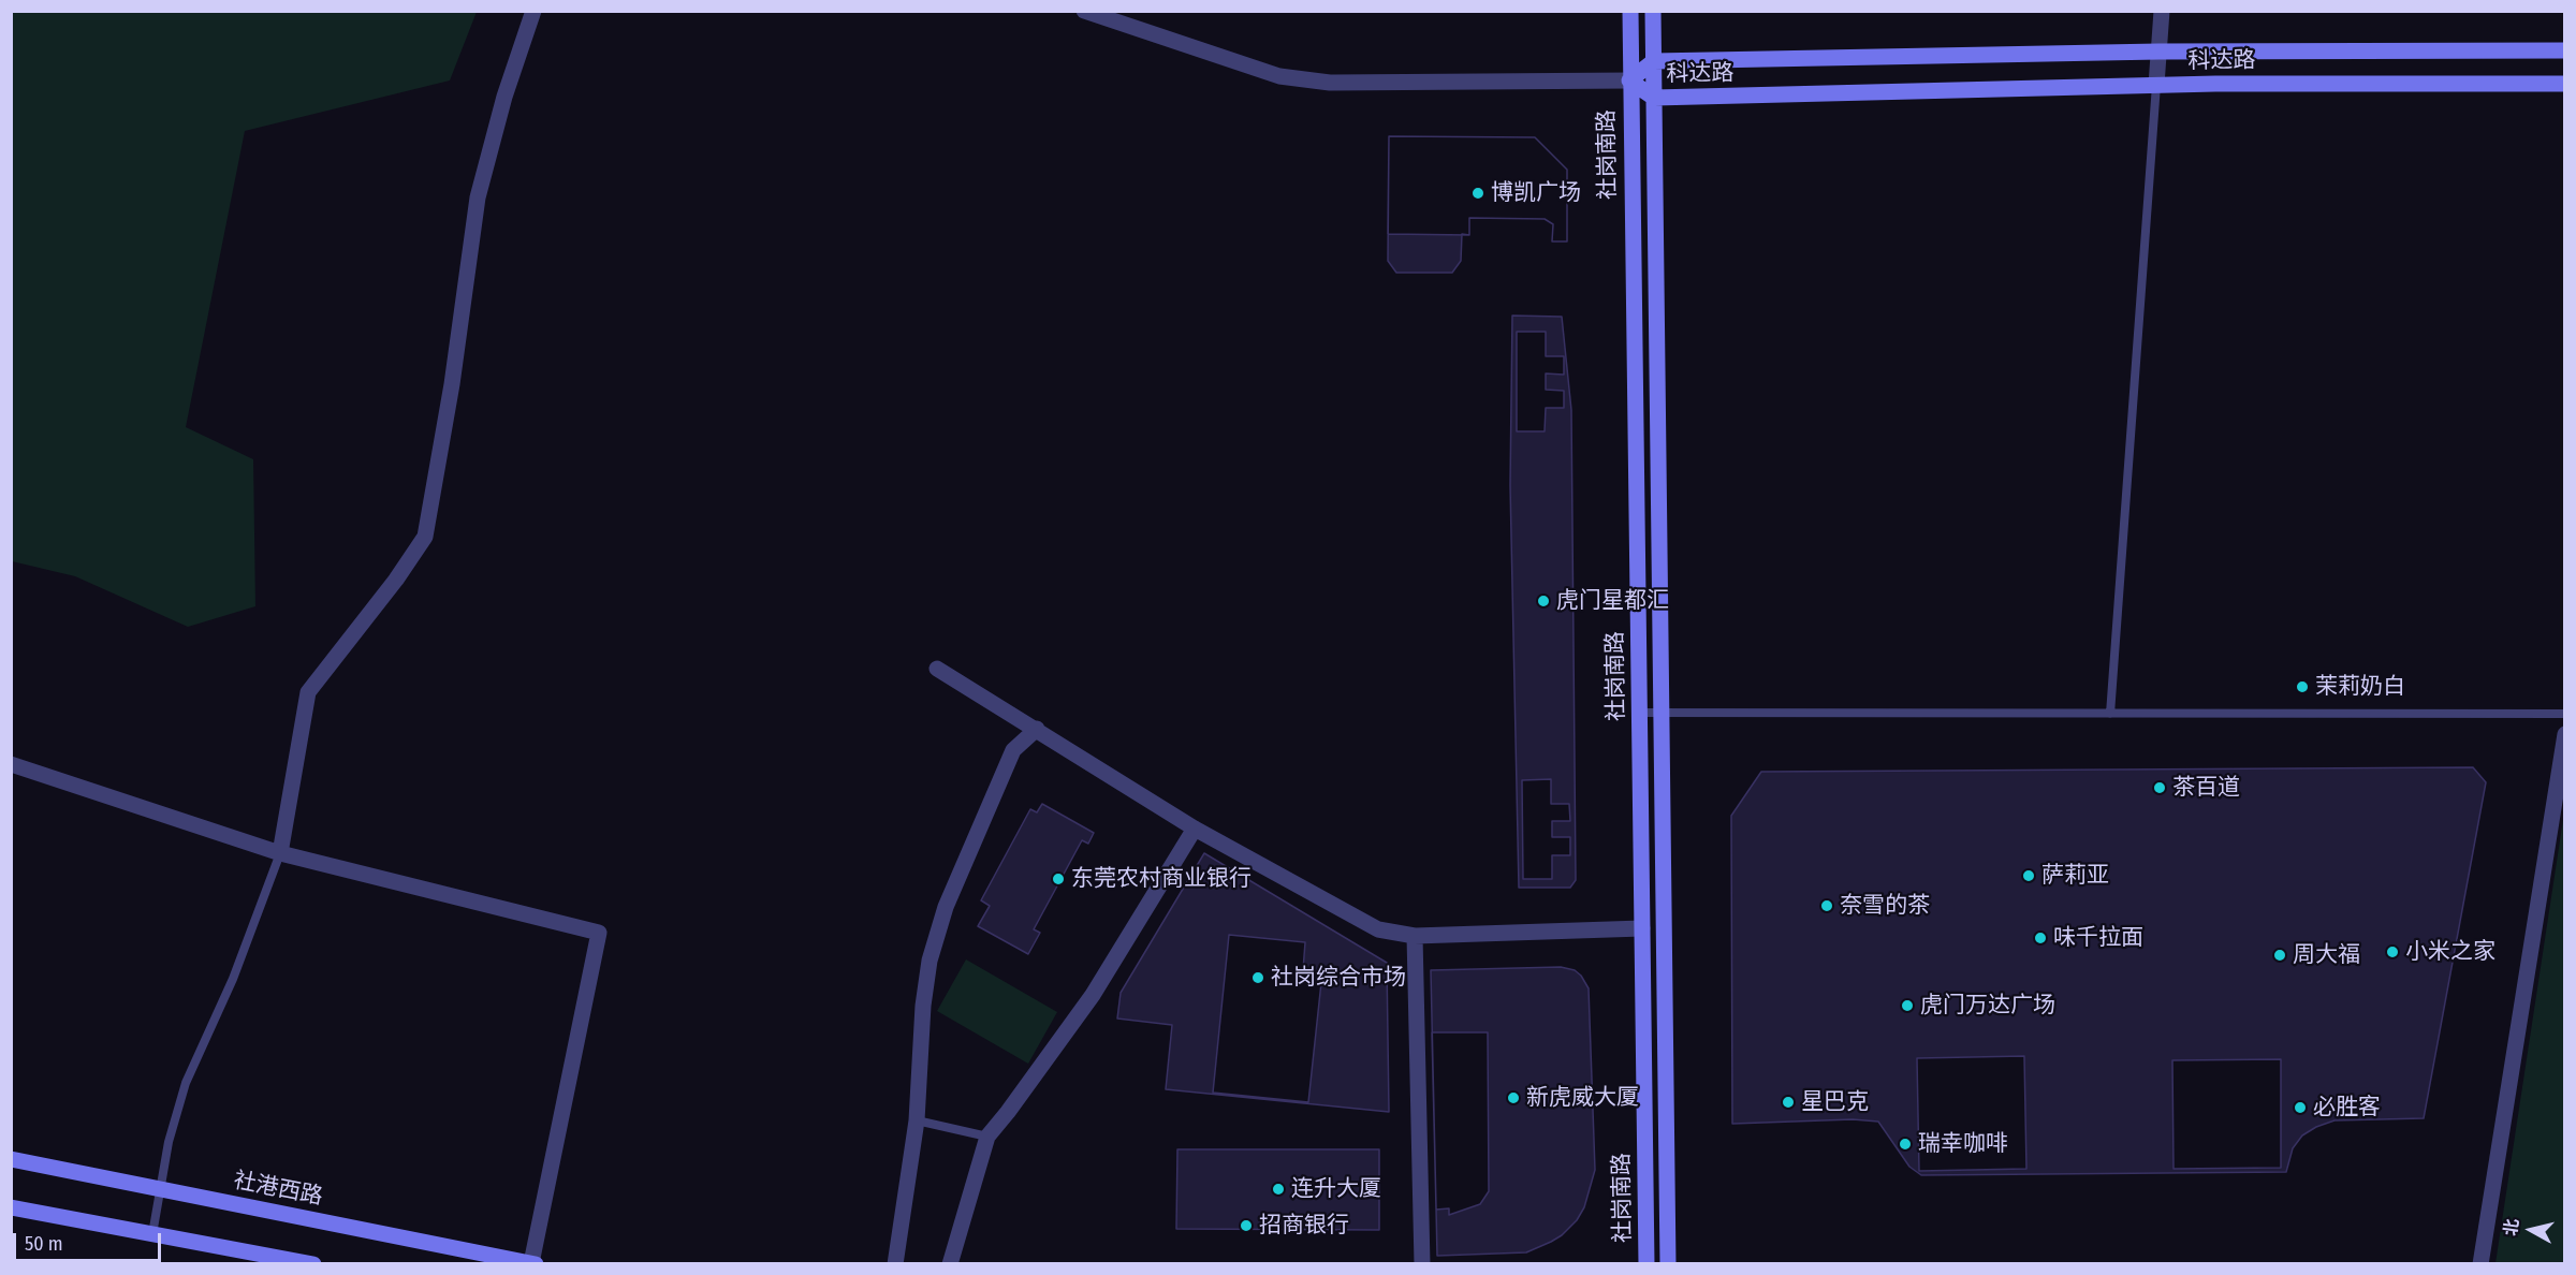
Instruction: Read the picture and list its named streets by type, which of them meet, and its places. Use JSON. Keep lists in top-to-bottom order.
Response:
{
  "streets": {
    "street": ["科达路", "社岗南路", "社港西路"]
  },
  "crossings": [
    ["科达路", "社岗南路"]
  ],
  "places": [
    "博凯广场",
    "虎门星都汇",
    "茉莉奶白",
    "茶百道",
    "萨莉亚",
    "东莞农村商业银行",
    "奈雪的茶",
    "味千拉面",
    "小米之家",
    "周大福",
    "社岗综合市场",
    "虎门万达广场",
    "新虎威大厦",
    "星巴克",
    "必胜客",
    "瑞幸咖啡",
    "连升大厦",
    "招商银行"
  ],
  "scale_bar": "50 m",
  "north": "left"
}
